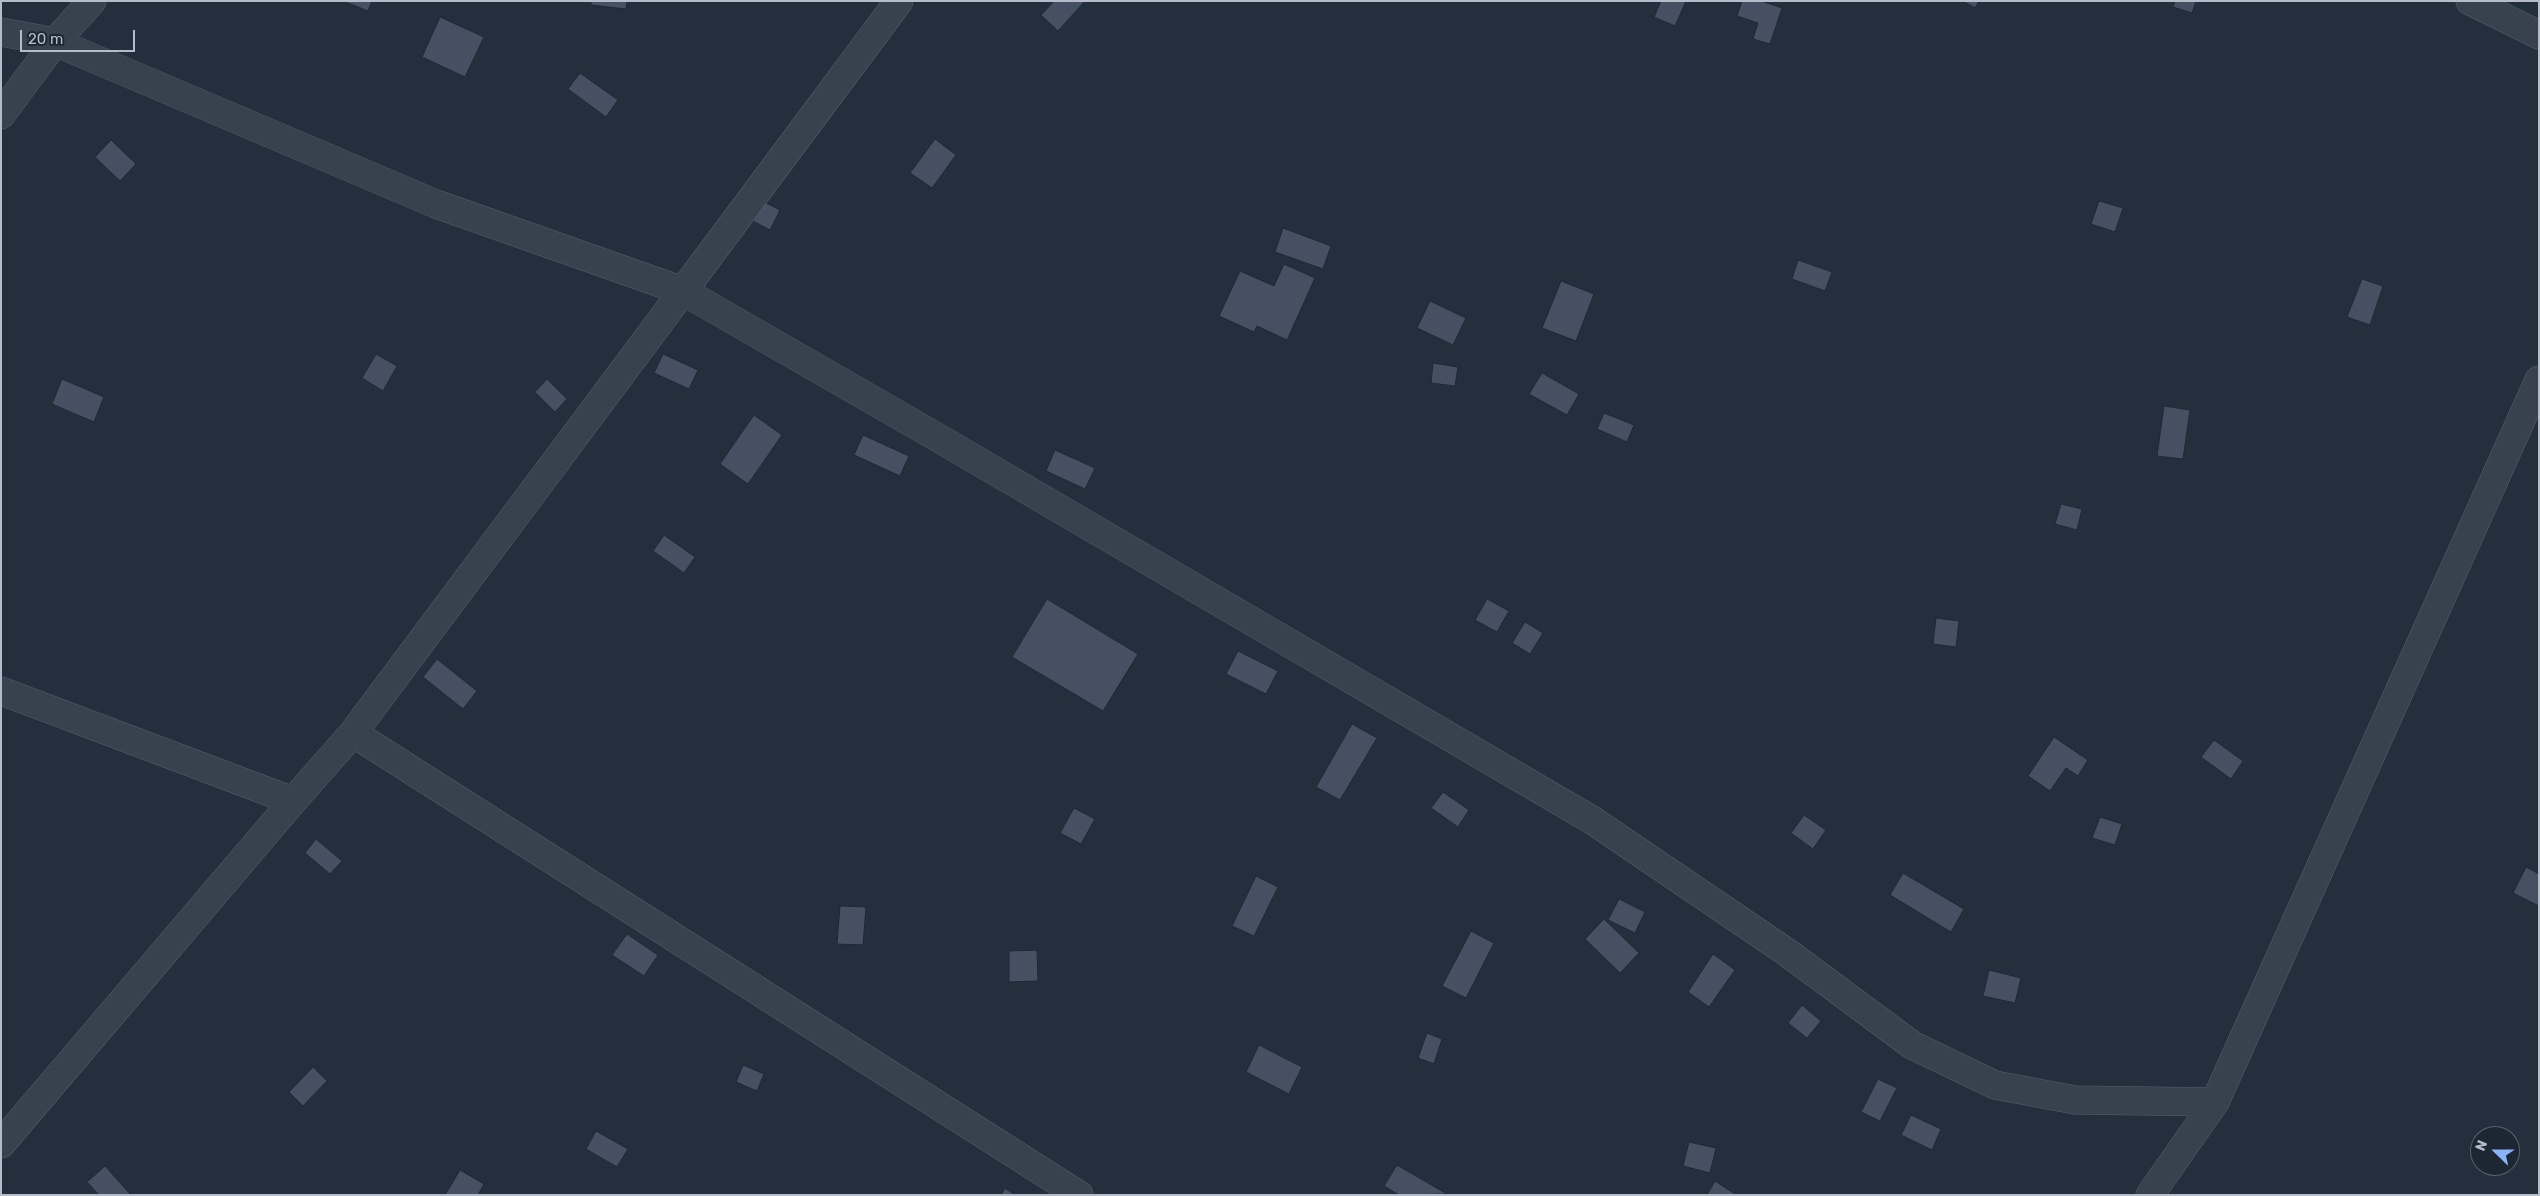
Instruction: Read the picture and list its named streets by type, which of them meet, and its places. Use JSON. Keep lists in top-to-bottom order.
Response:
{
  "scale_bar": "20 m",
  "north": "left"
}
